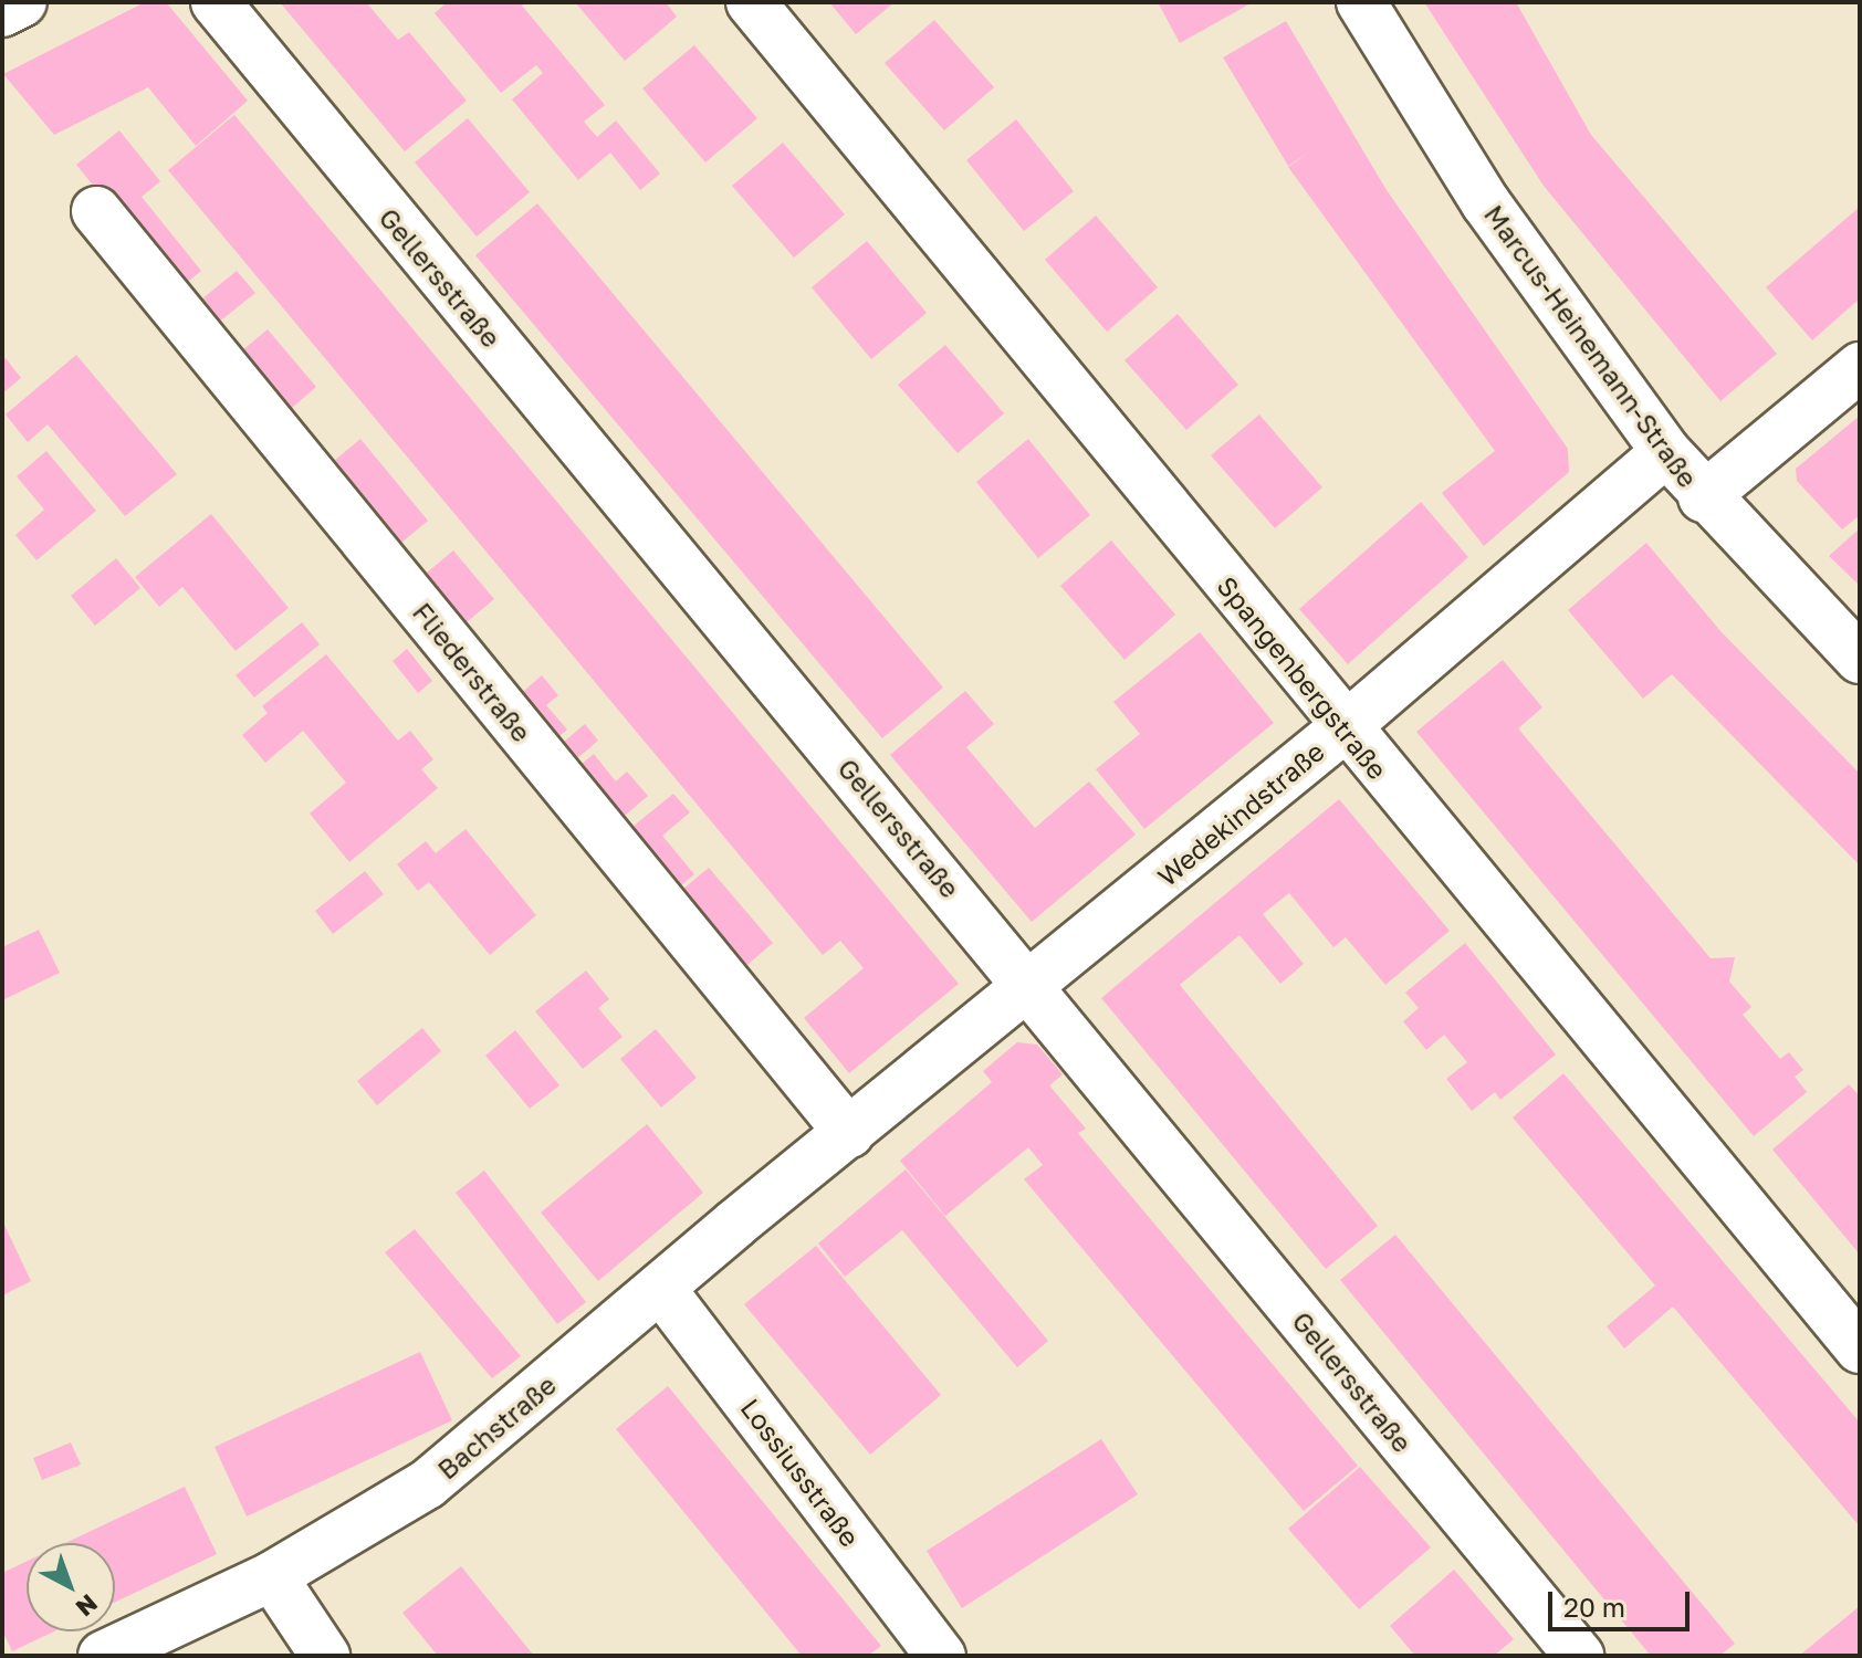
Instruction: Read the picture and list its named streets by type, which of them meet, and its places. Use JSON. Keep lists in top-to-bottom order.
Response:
{
  "streets": {
    "street": [
      "Gellersstraße",
      "Marcus-Heinemann-Straße",
      "Fliederstraße",
      "Spangenbergstraße",
      "Wedekindstraße",
      "Bachstraße",
      "Lossiusstraße"
    ]
  },
  "crossings": [
    ["Gellersstraße", "Wedekindstraße"],
    ["Marcus-Heinemann-Straße", "Wedekindstraße"],
    ["Fliederstraße", "Wedekindstraße"],
    ["Fliederstraße", "Bachstraße"],
    ["Spangenbergstraße", "Wedekindstraße"],
    ["Wedekindstraße", "Bachstraße"],
    ["Bachstraße", "Lossiusstraße"]
  ],
  "scale_bar": "20 m",
  "north": "bottom right"
}
